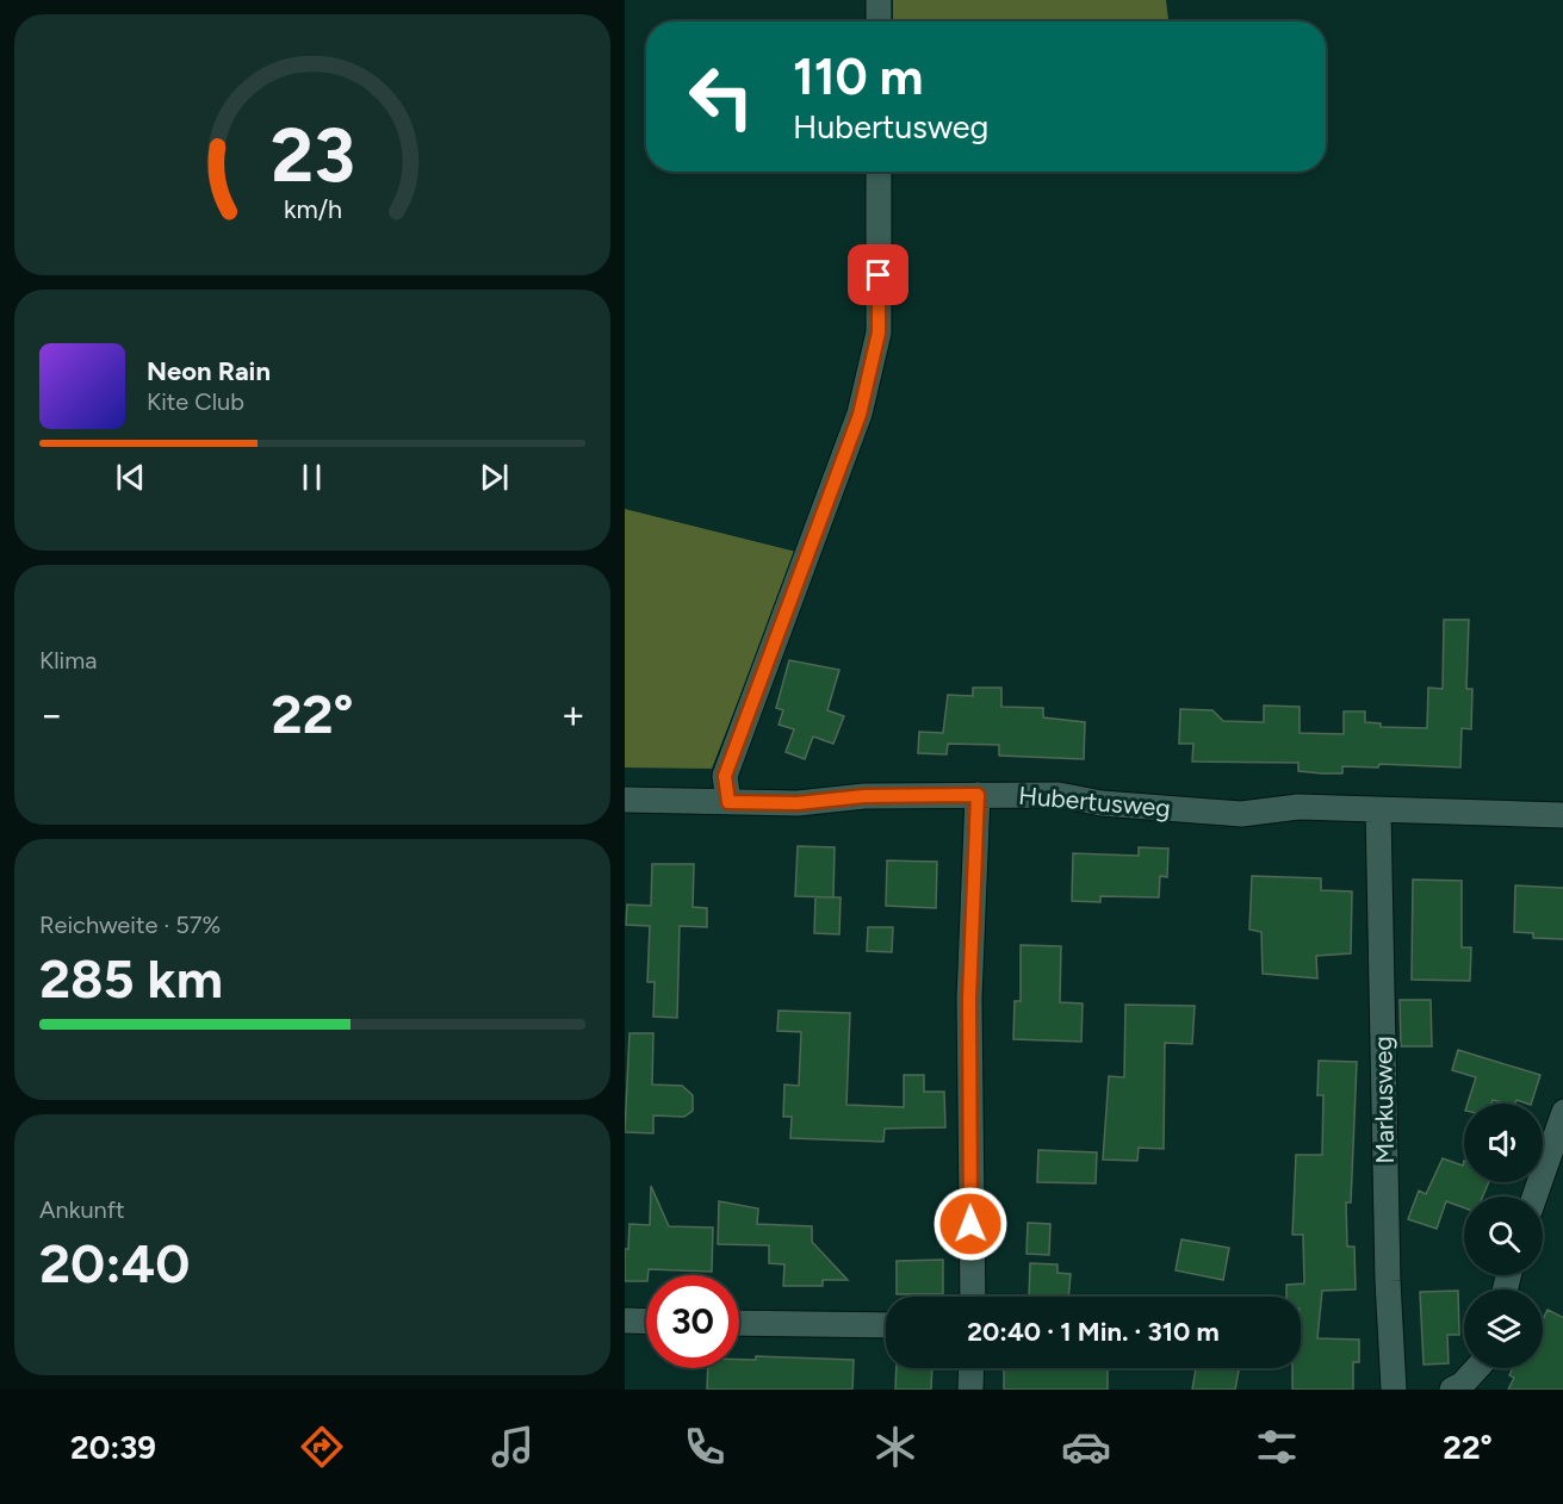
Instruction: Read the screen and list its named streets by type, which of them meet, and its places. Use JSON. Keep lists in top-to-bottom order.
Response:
{
  "streets": {
    "street": ["Hubertusweg", "Markusweg"]
  },
  "crossings": [
    ["Hubertusweg", "Markusweg"]
  ],
  "page": {
    "turn": ["110 m", "Hubertusweg"],
    "song": ["Neon Rain", "Kite Club"],
    "tile": [
      "Klima",
      ["Reichweite · 57%", "285 km"],
      ["Ankunft", "20:40"]
    ],
    "heat": ["−", "22°", "+"],
    "limit": "30",
    "trip": "20:40 · 1 Min. · 310 m",
    "tabs": ["20:39", "22°"],
    "gauge": ["23", "km/h"]
  }
}
